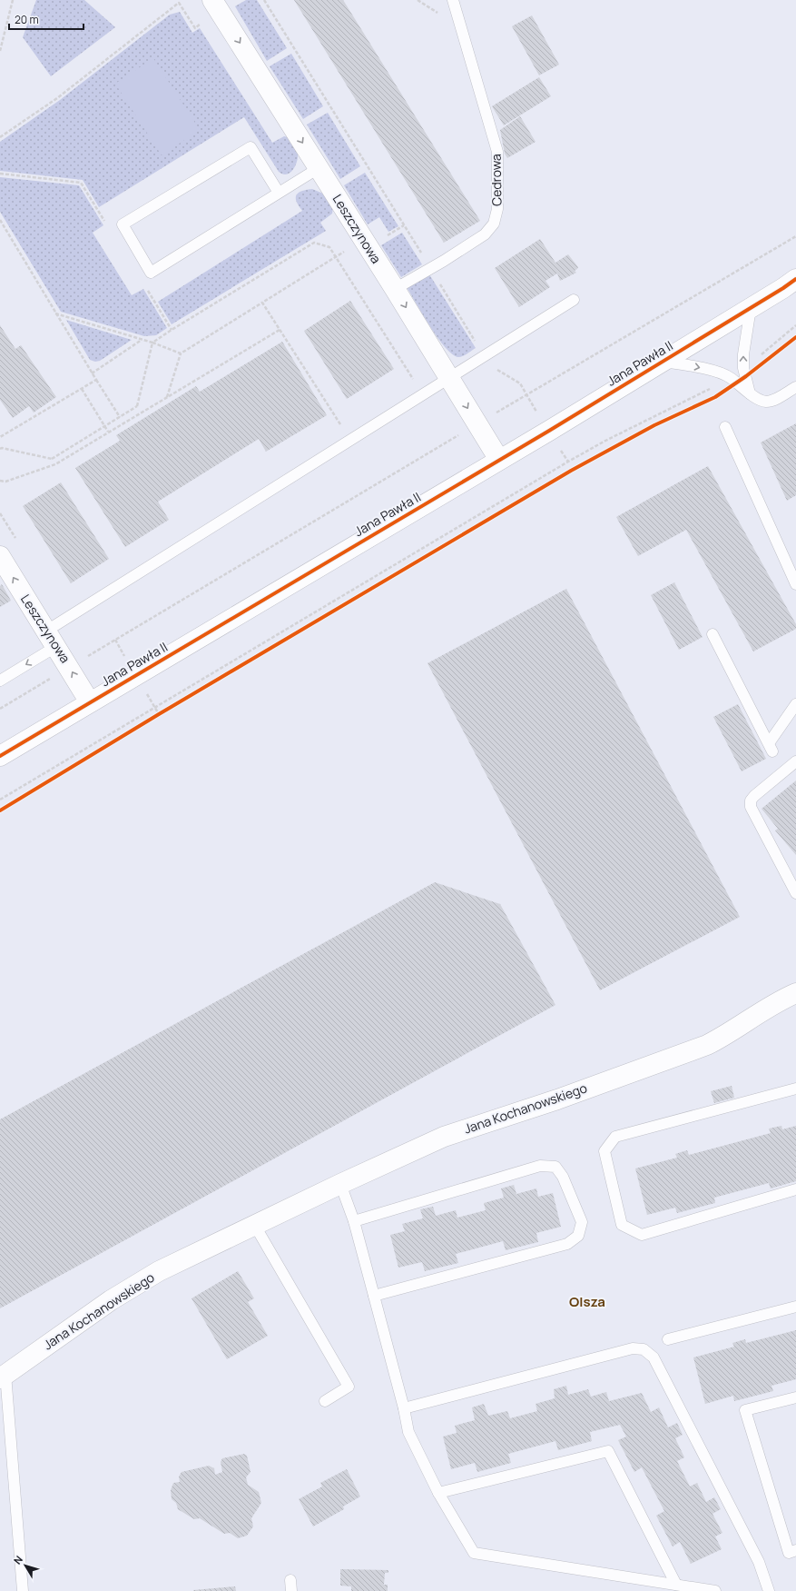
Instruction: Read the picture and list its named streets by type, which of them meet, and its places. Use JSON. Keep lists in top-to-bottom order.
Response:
{
  "streets": {
    "street": ["Leszczynowa", "Jana Pawła II", "Jana Kochanowskiego"],
    "lane": ["Cedrowa"]
  },
  "crossings": [
    ["Cedrowa", "Leszczynowa"],
    ["Leszczynowa", "Jana Pawła II"]
  ],
  "districts": ["Olsza"],
  "scale_bar": "20 m",
  "north": "top left"
}
